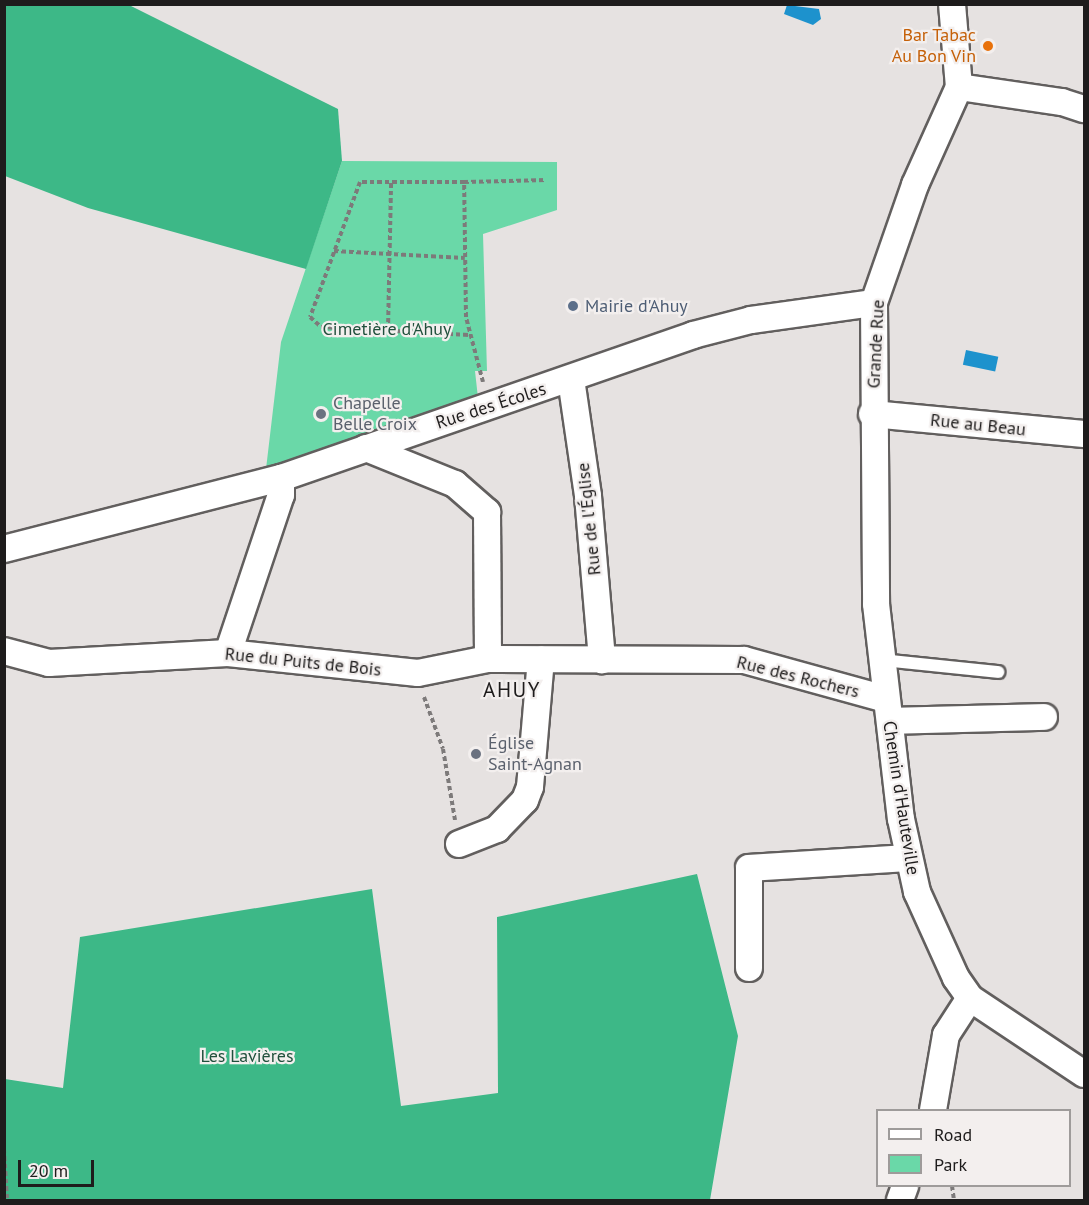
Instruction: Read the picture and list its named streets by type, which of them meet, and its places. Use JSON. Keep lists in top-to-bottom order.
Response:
{
  "streets": {
    "street": [
      "Grande Rue",
      "Rue des Écoles",
      "Rue au Beau",
      "Rue de l'Église",
      "Rue du Puits de Bois",
      "Rue des Rochers",
      "Chemin d'Hauteville"
    ]
  },
  "crossings": [
    ["Grande Rue", "Rue des Écoles"],
    ["Grande Rue", "Rue au Beau"],
    ["Grande Rue", "Rue des Rochers"],
    ["Grande Rue", "Chemin d'Hauteville"],
    ["Rue des Écoles", "Rue de l'Église"],
    ["Rue de l'Église", "Rue du Puits de Bois"],
    ["Rue de l'Église", "Rue des Rochers"],
    ["Rue du Puits de Bois", "Rue des Rochers"],
    ["Rue des Rochers", "Chemin d'Hauteville"]
  ],
  "districts": ["AHUY"],
  "parks": ["Cimetière d'Ahuy", "Les Lavières"],
  "places": [
    "Bar Tabac Au Bon Vin",
    "Mairie d'Ahuy",
    "Chapelle Belle Croix",
    "Église Saint-Agnan"
  ],
  "legend": ["Road", "Park"],
  "scale_bar": "20 m"
}
